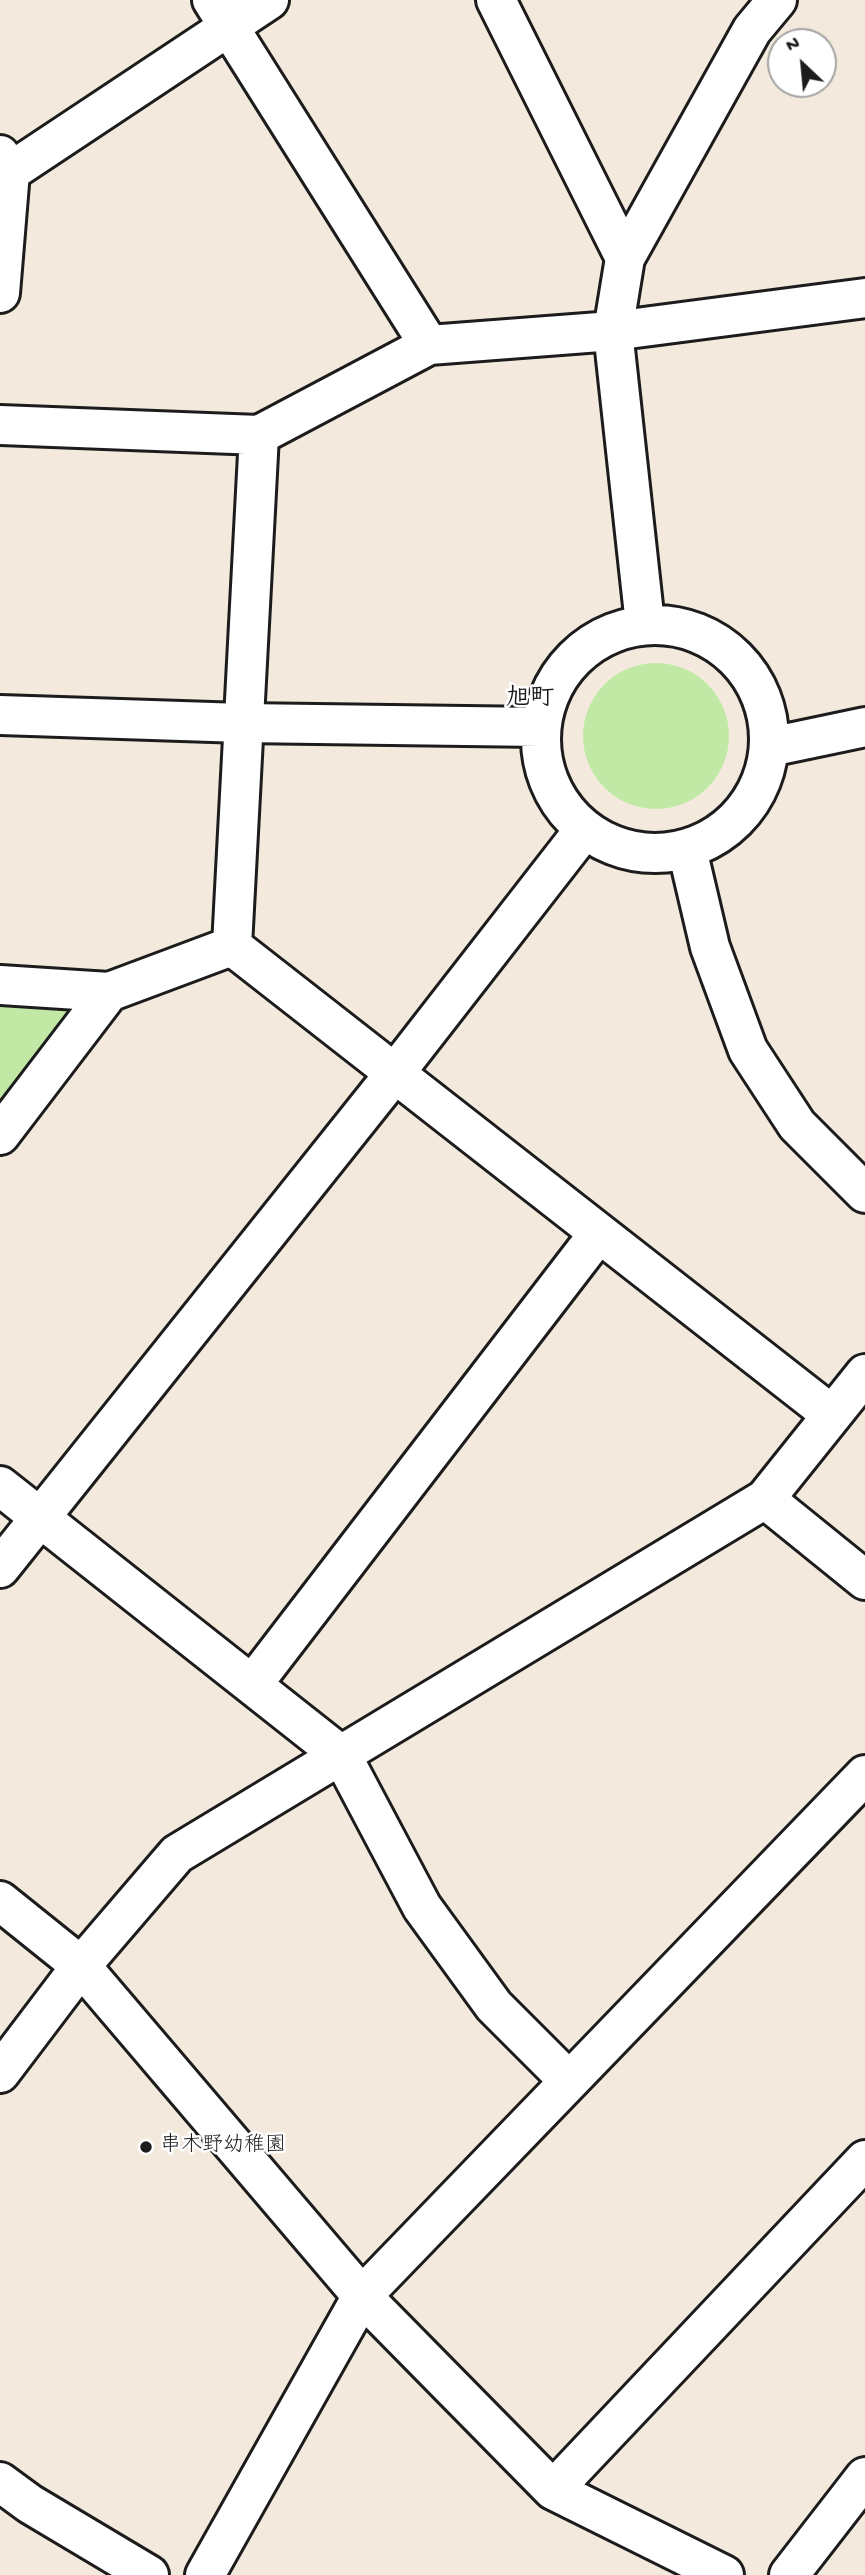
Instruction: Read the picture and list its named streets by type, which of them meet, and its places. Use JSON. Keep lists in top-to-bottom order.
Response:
{
  "districts": ["旭町"],
  "places": ["串木野幼稚園"],
  "north": "top left"
}
